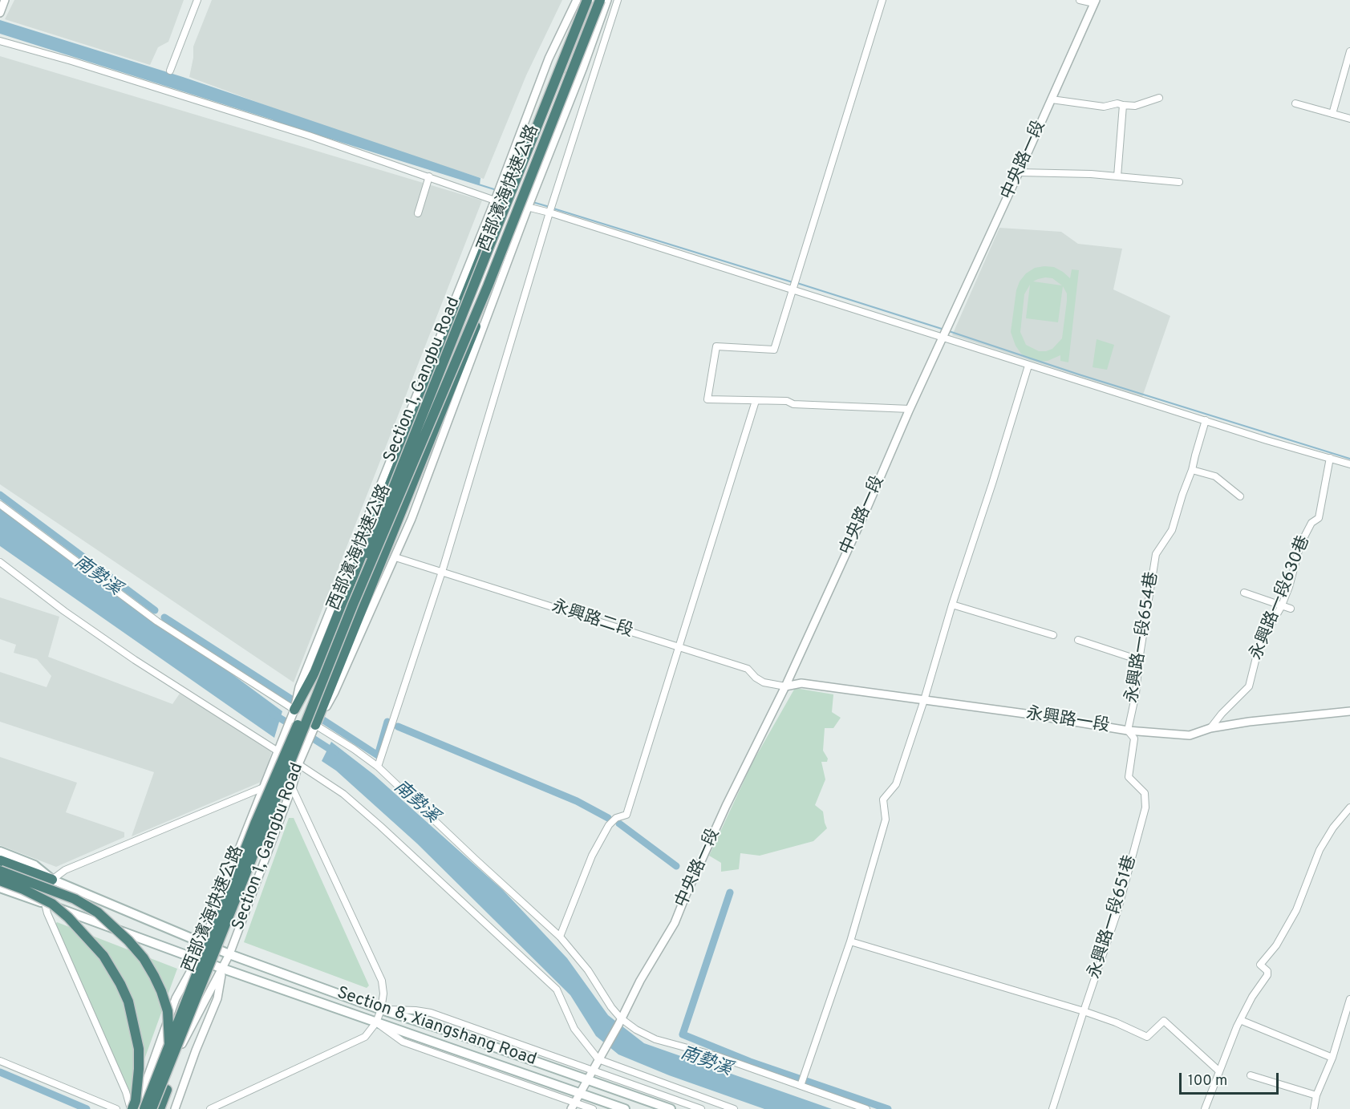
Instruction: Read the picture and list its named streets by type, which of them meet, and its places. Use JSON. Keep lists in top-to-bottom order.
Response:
{
  "streets": {
    "highway": ["西部濱海快速公路"],
    "main road": ["Section 8, Xiangshang Road"],
    "street": [
      "中央路一段",
      "Section 1, Gangbu Road",
      "永興路一段630巷",
      "永興路二段",
      "永興路一段654巷",
      "永興路一段",
      "永興路一段651巷"
    ]
  },
  "crossings": [
    ["中央路一段", "永興路二段"],
    ["中央路一段", "永興路一段"],
    ["Section 1, Gangbu Road", "永興路二段"],
    ["Section 1, Gangbu Road", "Section 8, Xiangshang Road"],
    ["永興路一段630巷", "永興路一段"],
    ["永興路二段", "永興路一段"],
    ["永興路一段654巷", "永興路一段"],
    ["永興路一段654巷", "永興路一段651巷"],
    ["永興路一段", "永興路一段651巷"]
  ],
  "water": ["南勢溪"],
  "scale_bar": "100 m"
}
